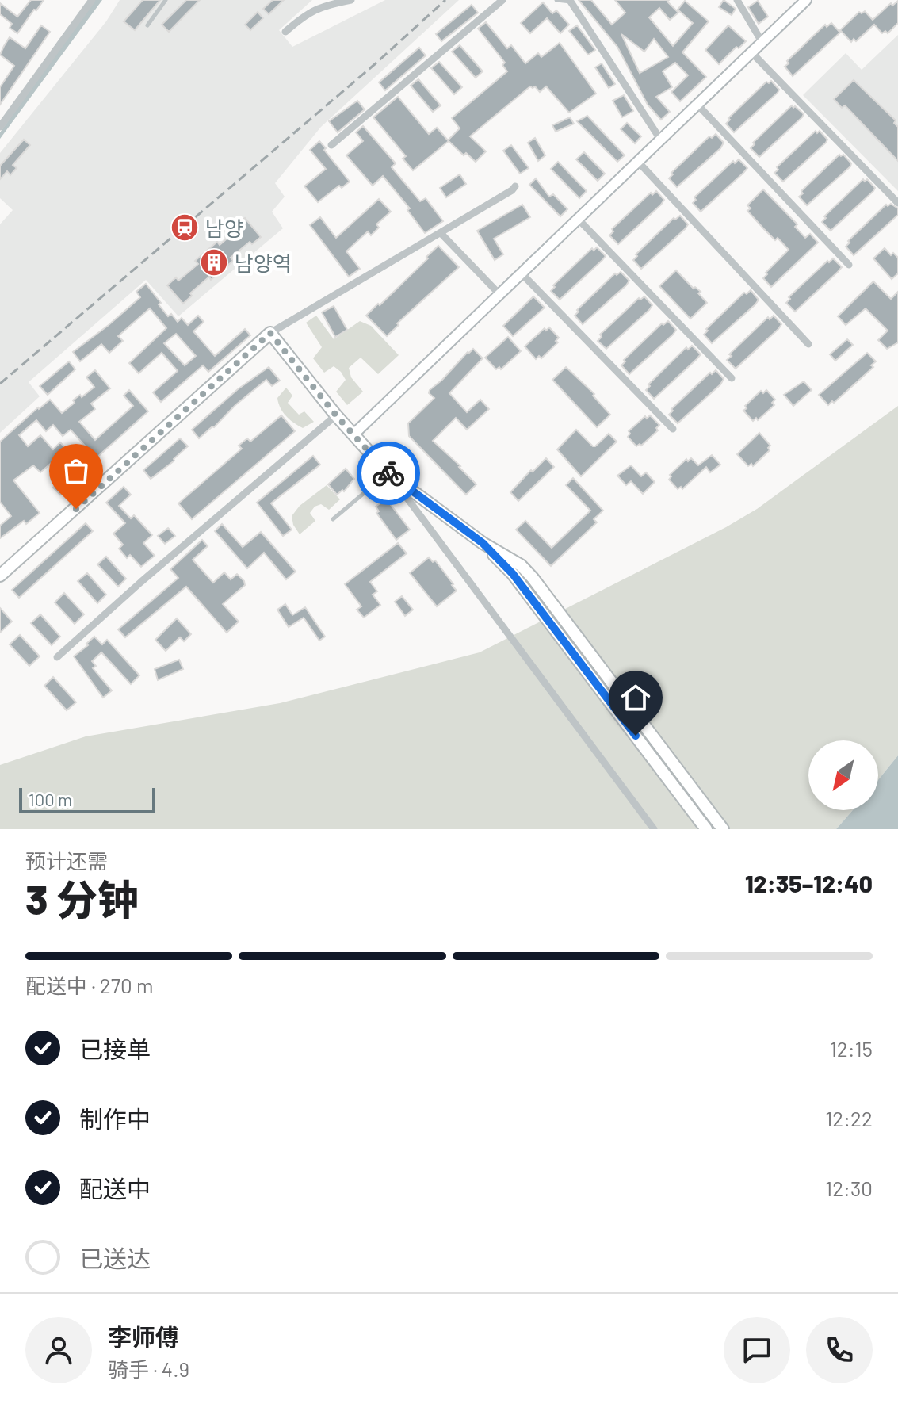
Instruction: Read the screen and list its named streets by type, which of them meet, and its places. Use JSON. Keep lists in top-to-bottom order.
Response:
{
  "places": {
    "station": ["남양"],
    "building": ["남양역"]
  },
  "scale_bar": "100 m",
  "north": "bottom left",
  "page": {
    "scale": "100 m",
    "heading": ["3 分钟", "预计还需", "12:35–12:40"],
    "panel": ["李师傅", "骑手 · 4.9"],
    "bar": "配送中 · 270 m",
    "list": [
      ["已接单", "12:15"],
      ["制作中", "12:22"],
      ["配送中", "12:30"],
      "已送达"
    ]
  }
}
